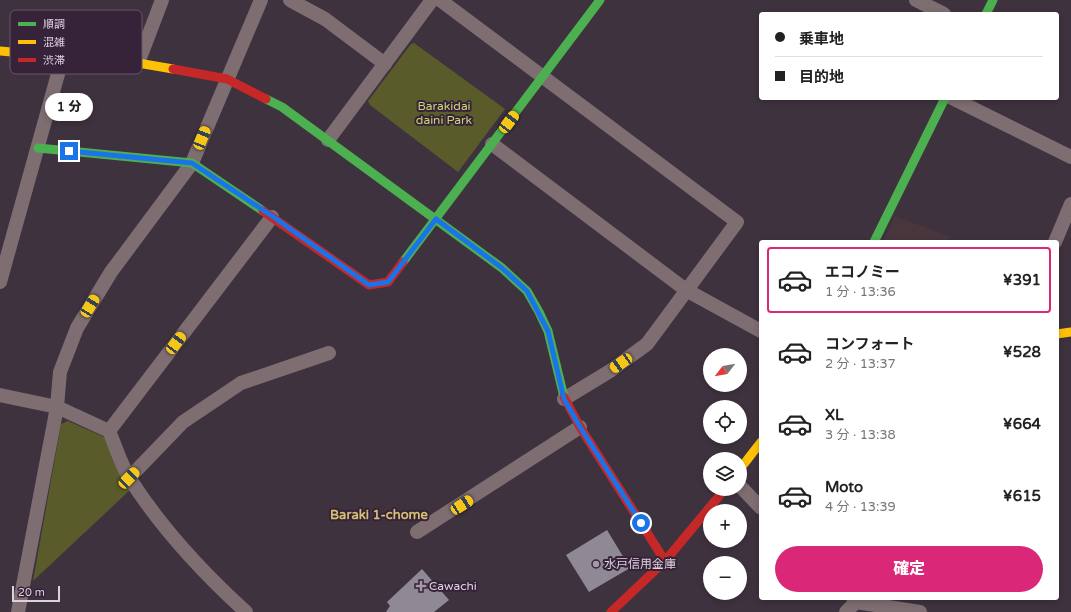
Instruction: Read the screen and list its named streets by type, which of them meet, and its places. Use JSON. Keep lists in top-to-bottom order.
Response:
{
  "districts": ["Baraki 1-chome"],
  "parks": ["Barakidai daini Park"],
  "places": {
    "other": ["水戸信用金庫"],
    "health": ["Cawachi"]
  },
  "legend": ["順調", "混雑", "渋滞"],
  "scale_bar": "20 m",
  "north": "bottom left",
  "page": {
    "banner": ["乗車地", "目的地"],
    "bubble": "1 分",
    "list": [
      {
        "name": "エコノミー",
        "note": "1 分 · 13:36",
        "value": "¥391"
      },
      {
        "name": "コンフォート",
        "note": "2 分 · 13:37",
        "value": "¥528"
      },
      {
        "name": "XL",
        "note": "3 分 · 13:38",
        "value": "¥664"
      },
      {
        "name": "Moto",
        "note": "4 分 · 13:39",
        "value": "¥615"
      }
    ],
    "map_buttons": ["+", "−"],
    "buttons": "確定",
    "scale": "20 m"
  }
}
